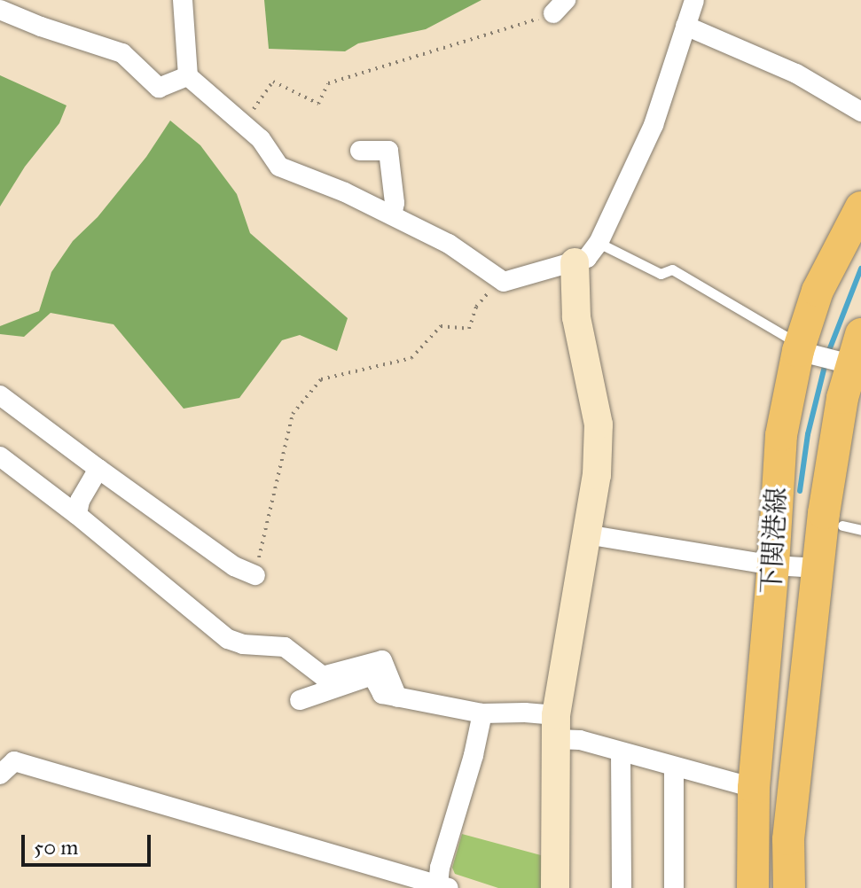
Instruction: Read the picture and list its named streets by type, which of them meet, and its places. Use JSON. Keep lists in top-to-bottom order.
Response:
{
  "streets": {
    "main road": ["下関港線"]
  },
  "scale_bar": "50 m"
}
